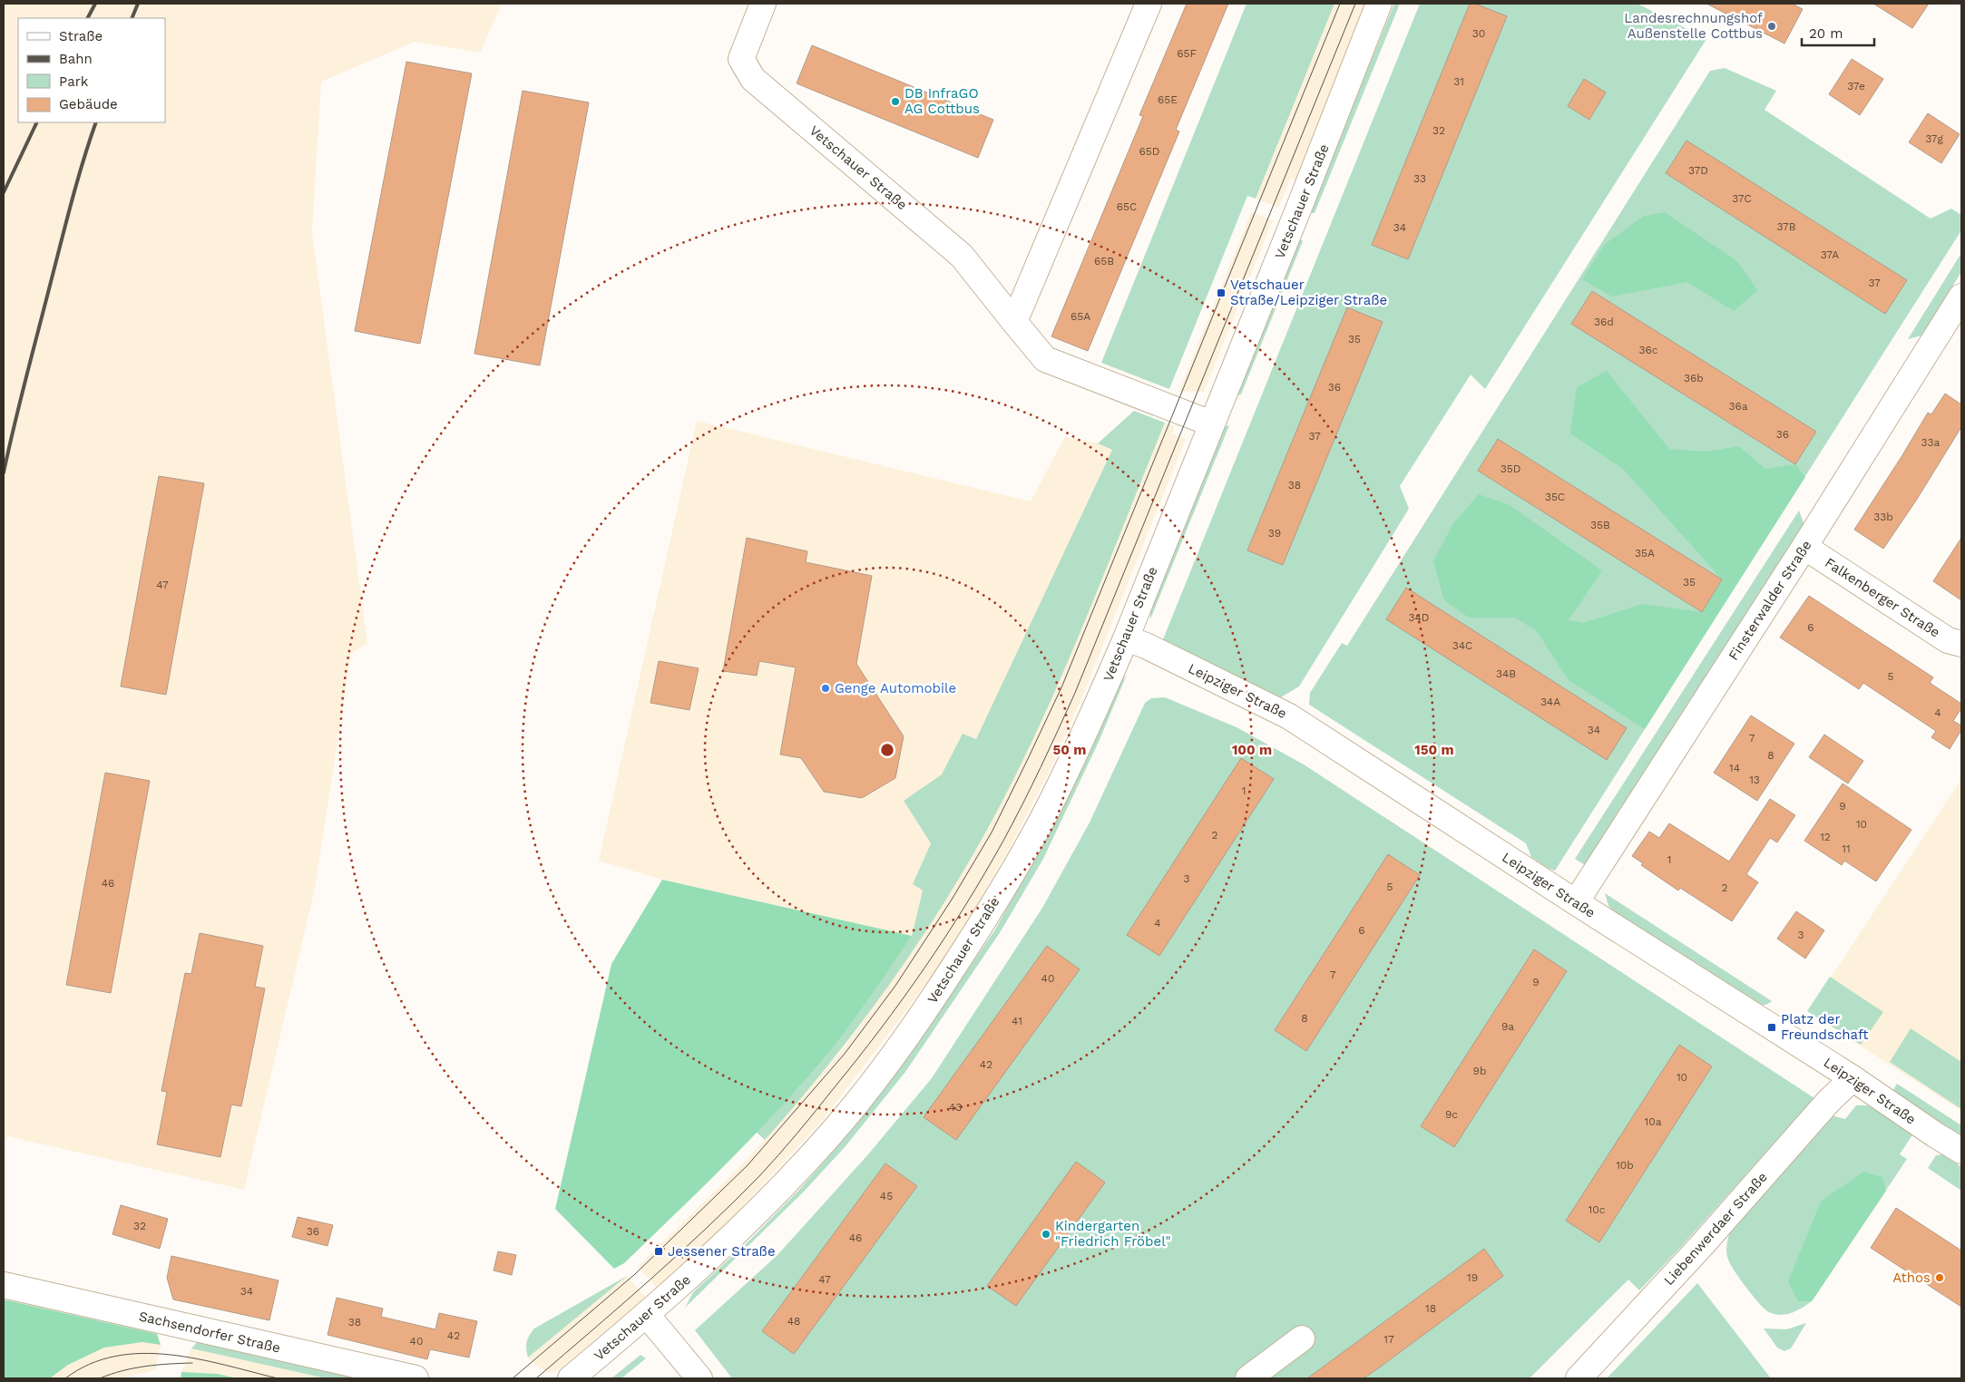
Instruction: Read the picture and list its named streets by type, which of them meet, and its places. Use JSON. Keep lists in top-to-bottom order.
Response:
{
  "streets": {
    "street": [
      "Vetschauer Straße",
      "Falkenberger Straße",
      "Finsterwalder Straße",
      "Leipziger Straße",
      "Liebenwerdaer Straße",
      "Sachsendorfer Straße"
    ]
  },
  "crossings": [
    ["Vetschauer Straße", "Leipziger Straße"],
    ["Falkenberger Straße", "Finsterwalder Straße"],
    ["Finsterwalder Straße", "Leipziger Straße"],
    ["Leipziger Straße", "Liebenwerdaer Straße"]
  ],
  "places": {
    "other": [
      "Landesrechnungshof Außenstelle Cottbus",
      "DB InfraGO AG Cottbus",
      "Genge Automobile",
      "Kindergarten \"Friedrich Fröbel\"",
      "Athos"
    ],
    "transit": ["Vetschauer Straße/Leipziger Straße", "Platz der Freundschaft", "Jessener Straße"]
  },
  "house_numbers": [
    "30",
    "65F",
    "31",
    "37e",
    "65E",
    "32",
    "37g",
    "65D",
    "37D",
    "33",
    "37C",
    "65C",
    "37B",
    "34",
    "37A",
    "65B",
    "37",
    "65A",
    "36d",
    "35",
    "36c",
    "36b",
    "36",
    "36a",
    "36",
    "37",
    "33a",
    "35D",
    "38",
    "35C",
    "33b",
    "35B",
    "39",
    "35A",
    "35",
    "47",
    "34D",
    "6",
    "34C",
    "34B",
    "5",
    "34A",
    "4",
    "34",
    "7",
    "8",
    "14",
    "13",
    "1",
    "9",
    "10",
    "2",
    "12",
    "11",
    "1",
    "3",
    "46",
    "5",
    "2",
    "4",
    "6",
    "3",
    "7",
    "40",
    "9",
    "8",
    "41",
    "9a",
    "42",
    "9b",
    "10",
    "43",
    "9c",
    "10a",
    "10b",
    "45",
    "10c",
    "32",
    "36",
    "46",
    "19",
    "47",
    "34",
    "18",
    "48",
    "38",
    "42",
    "17",
    "40"
  ],
  "legend": [
    "Straße",
    "Bahn",
    "Park",
    "Gebäude"
  ],
  "scale_bar": "20 m",
  "rings": ["50 m", "100 m", "150 m"]
}
